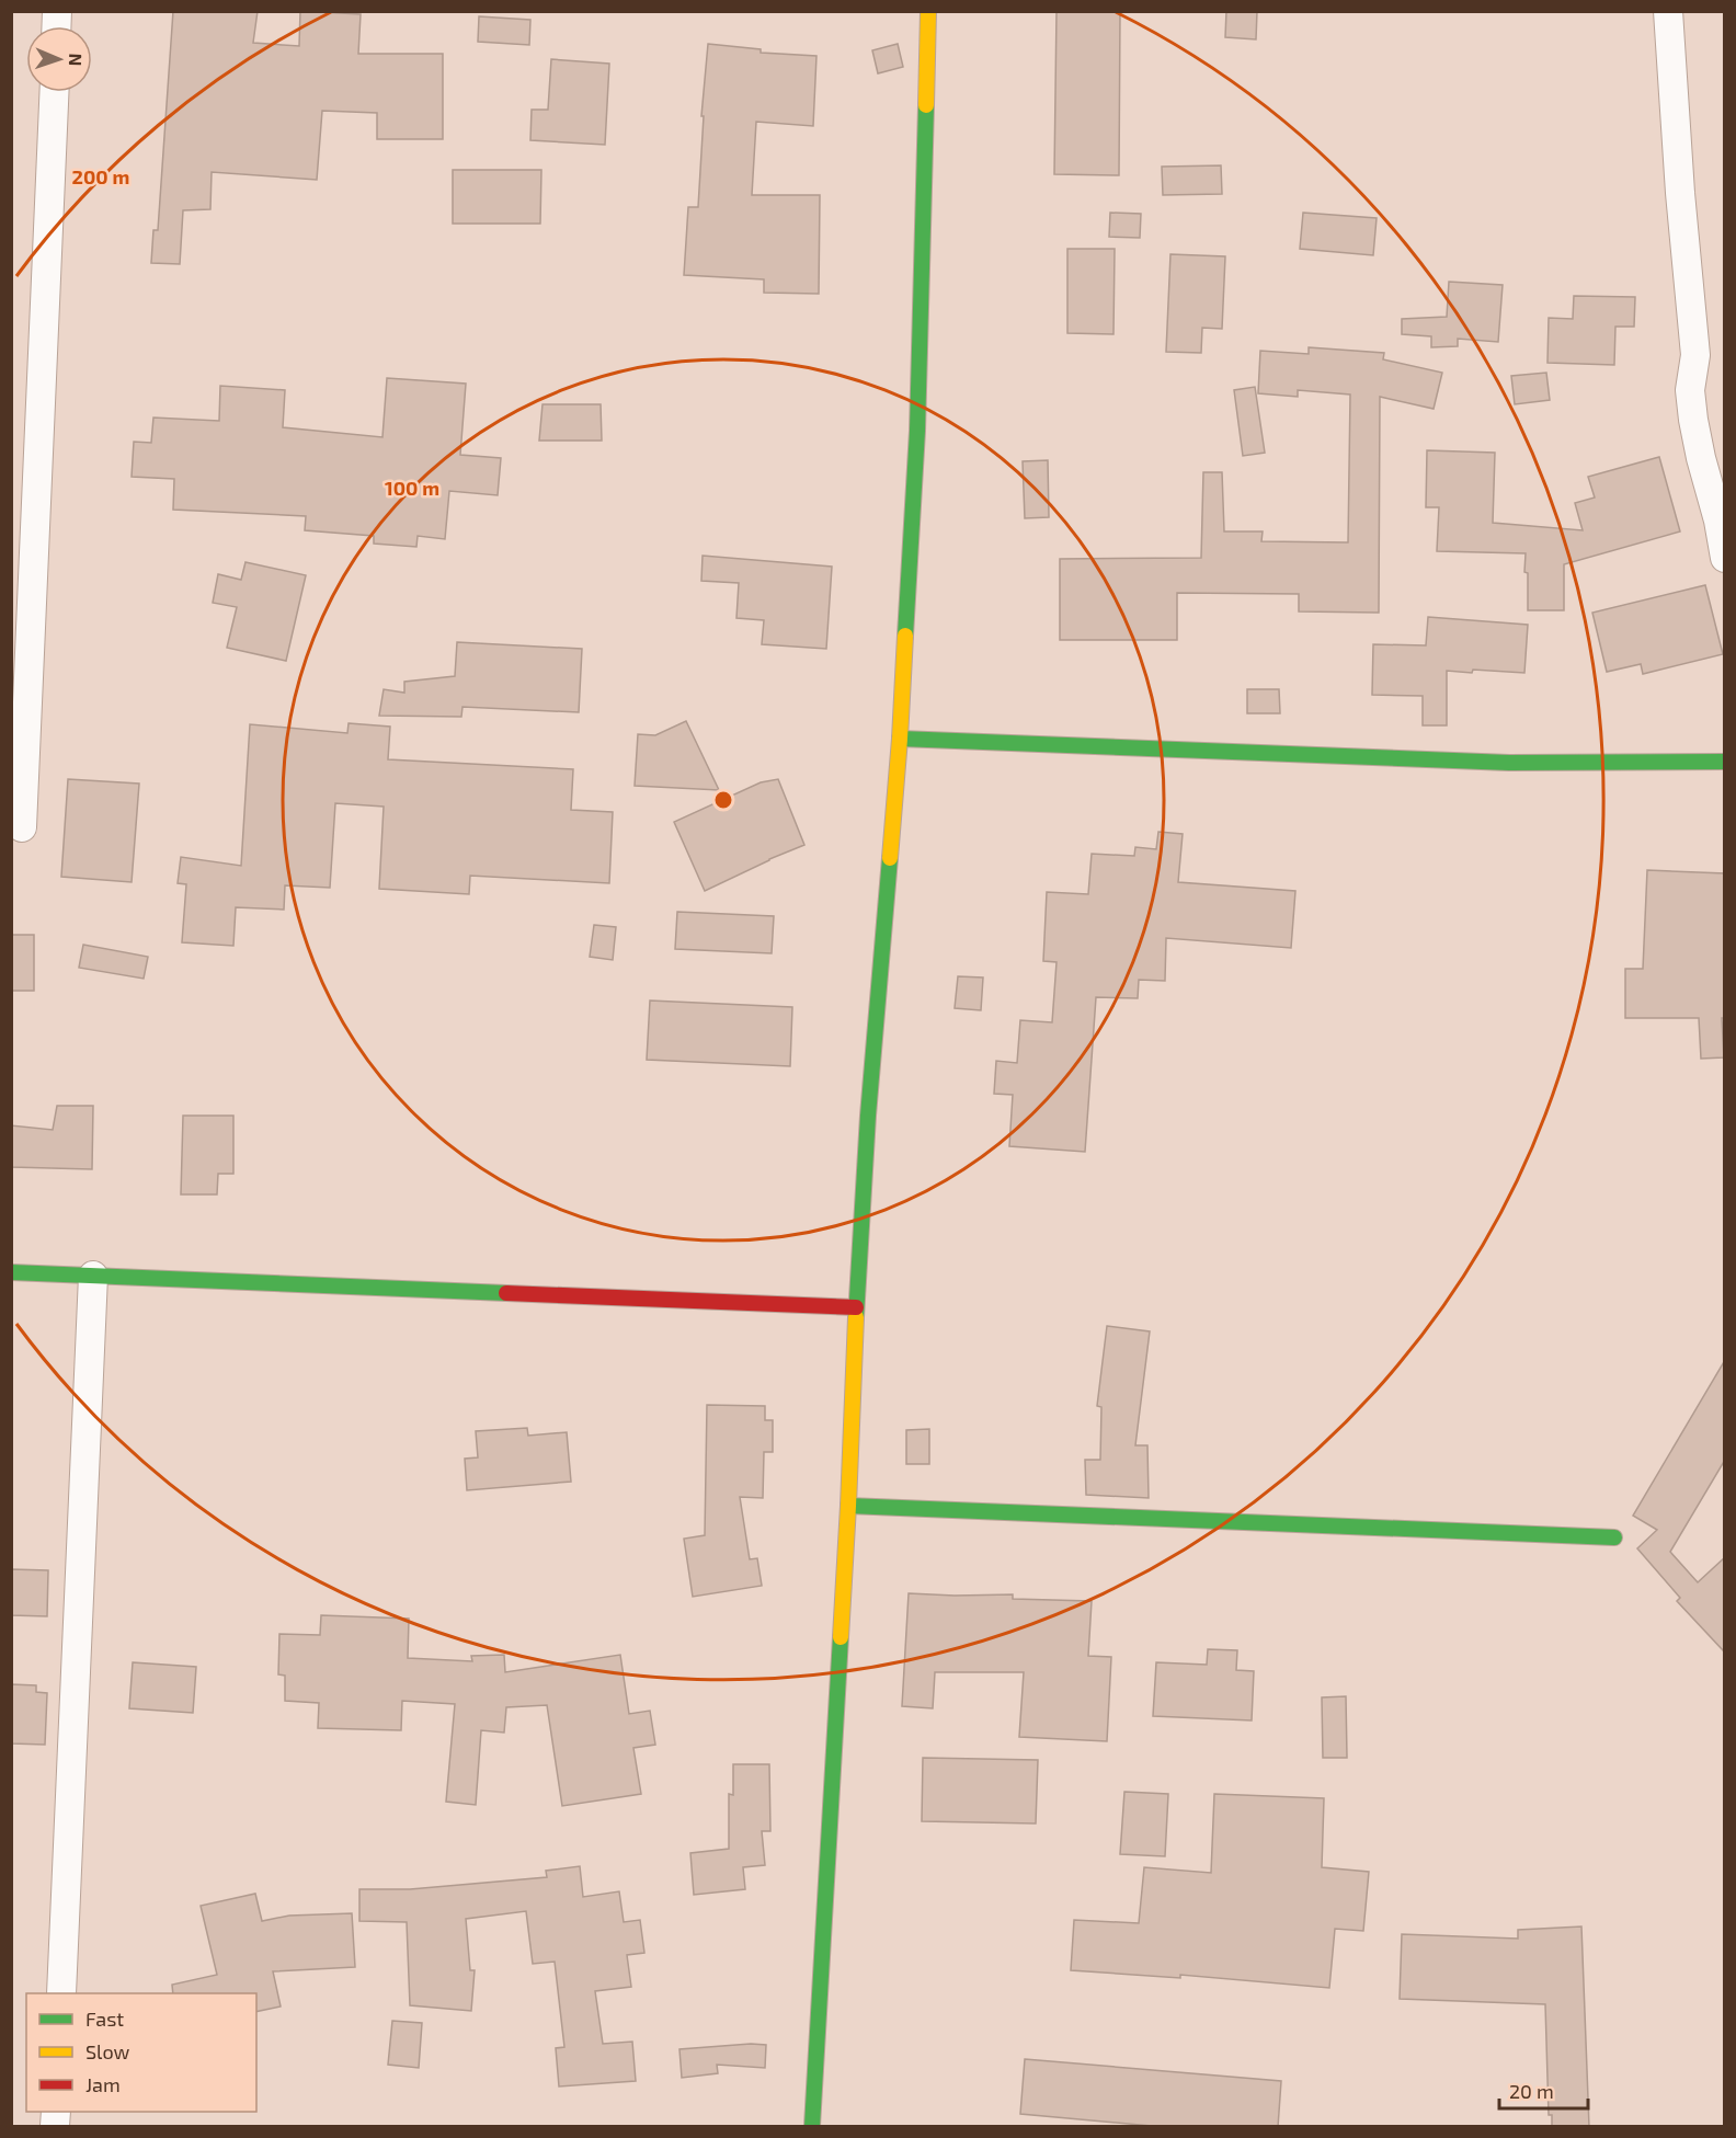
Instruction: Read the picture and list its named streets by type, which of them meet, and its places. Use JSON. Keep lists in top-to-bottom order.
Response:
{
  "legend": ["Fast", "Slow", "Jam"],
  "scale_bar": "20 m",
  "north": "right",
  "rings": ["200 m", "100 m"]
}
